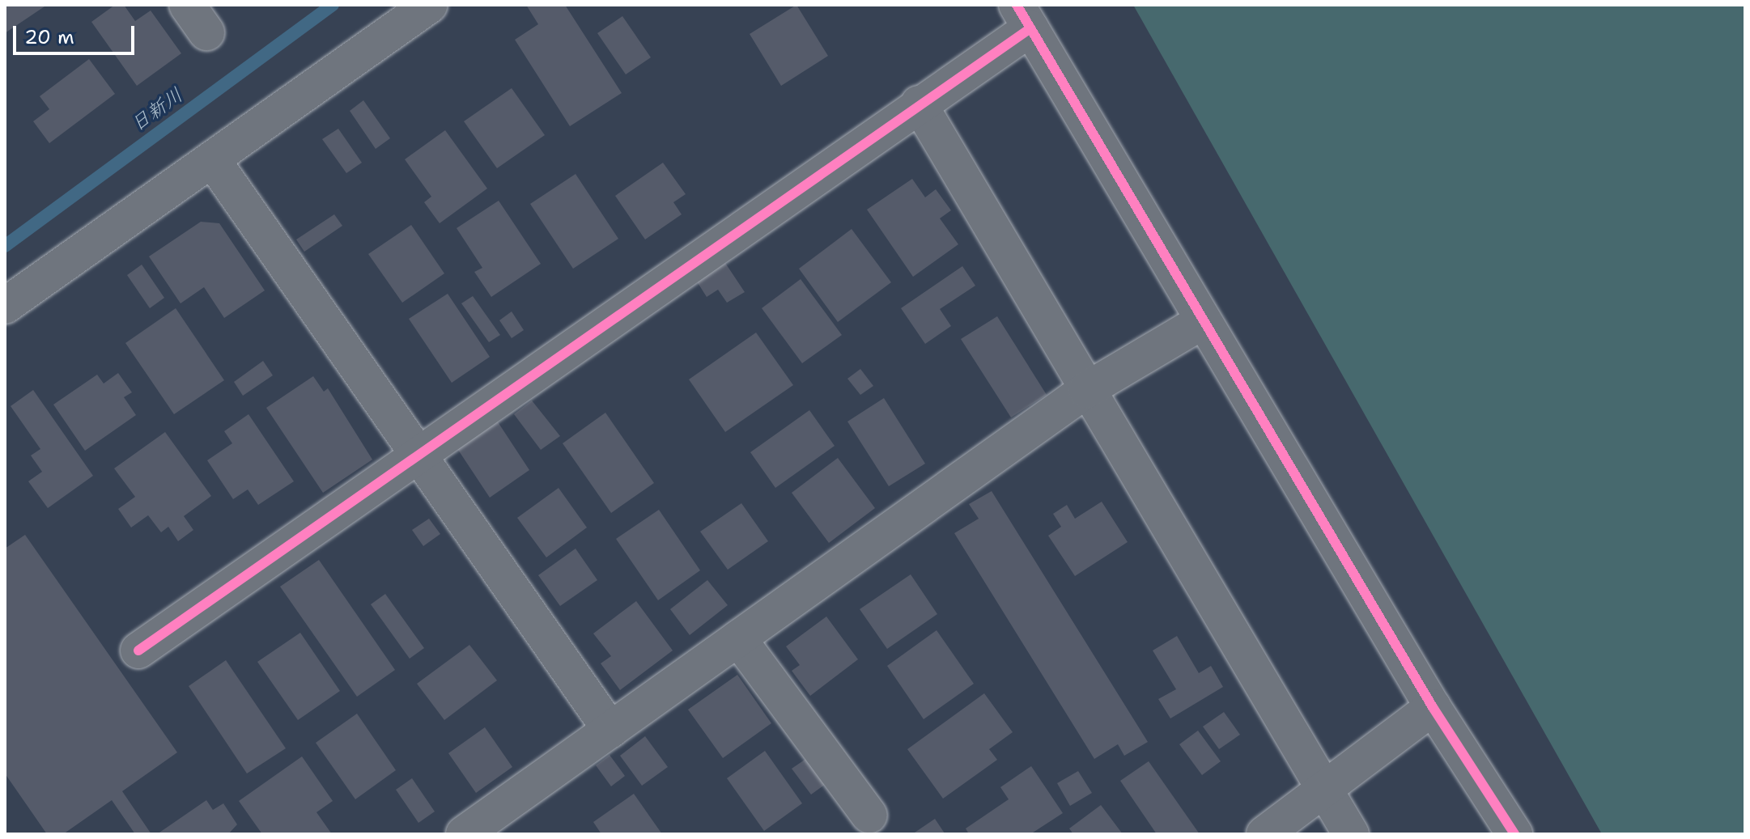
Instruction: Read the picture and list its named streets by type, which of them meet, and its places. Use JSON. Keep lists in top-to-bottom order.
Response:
{
  "water": ["日新川"],
  "scale_bar": "20 m"
}
